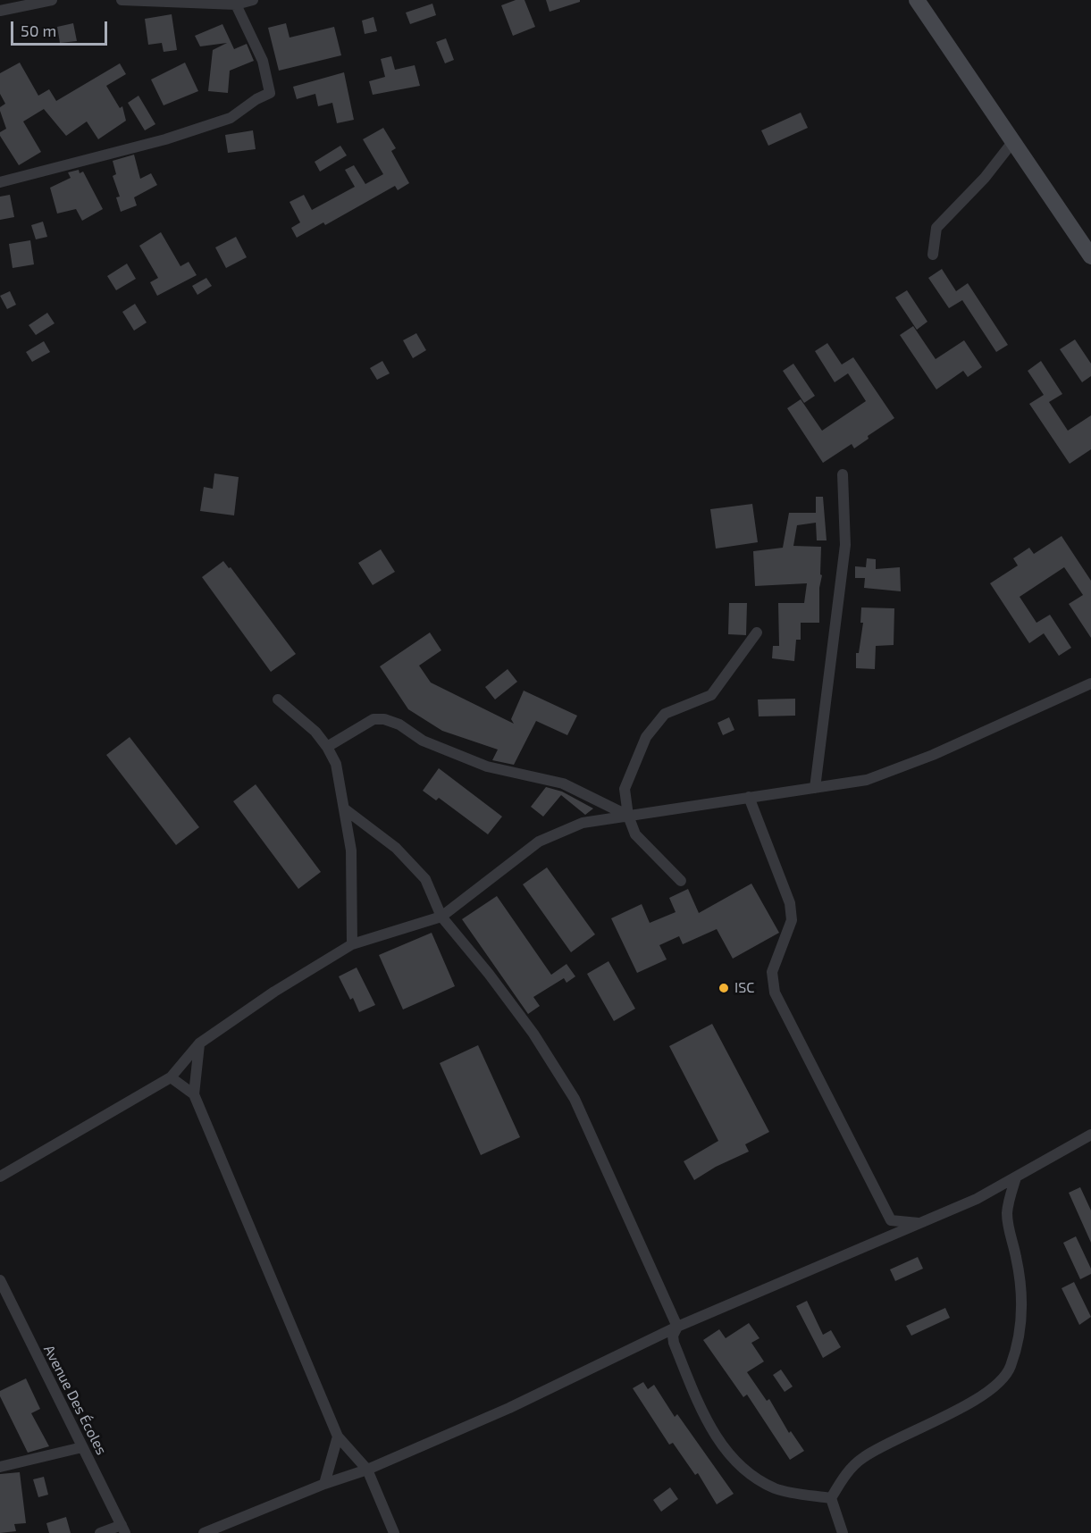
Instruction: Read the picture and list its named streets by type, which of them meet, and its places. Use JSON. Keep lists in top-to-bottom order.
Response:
{
  "streets": {
    "street": ["Avenue Des Écoles"]
  },
  "places": ["ISC"],
  "scale_bar": "50 m"
}
